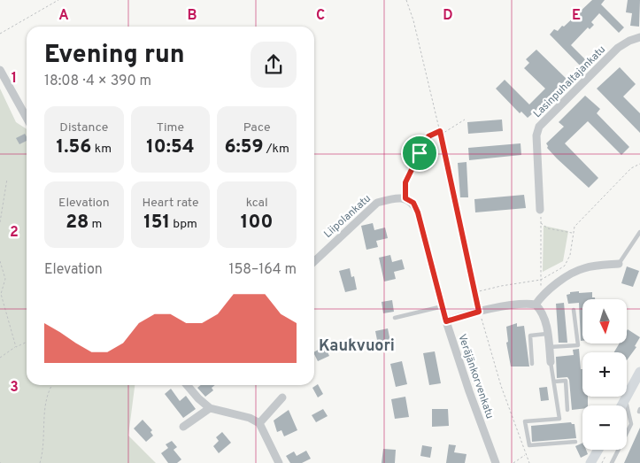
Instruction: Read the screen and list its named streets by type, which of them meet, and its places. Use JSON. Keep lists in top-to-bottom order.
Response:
{
  "streets": {
    "street": ["Lasinpuhaltajankatu", "Liipolankatu", "Veräjänkorvenkatu"]
  },
  "crossings": [
    ["Liipolankatu", "Veräjänkorvenkatu"]
  ],
  "districts": ["Kaukvuori"],
  "north": "bottom",
  "page": {
    "heading": ["Evening run", "18:08 · 4 × 390 m"],
    "stats": [
      ["Distance", "1.56 km"],
      ["Time", "10:54"],
      ["Pace", "6:59 /km"],
      ["Elevation", "28 m"],
      ["Heart rate", "151 bpm"],
      ["kcal", "100"]
    ],
    "chart": ["Elevation", "158–164 m"],
    "map_buttons": ["+", "−"]
  },
  "grid": {
    "columns": [
      "A",
      "B",
      "C",
      "D",
      "E"
    ],
    "rows": ["1", "2", "3"]
  }
}
